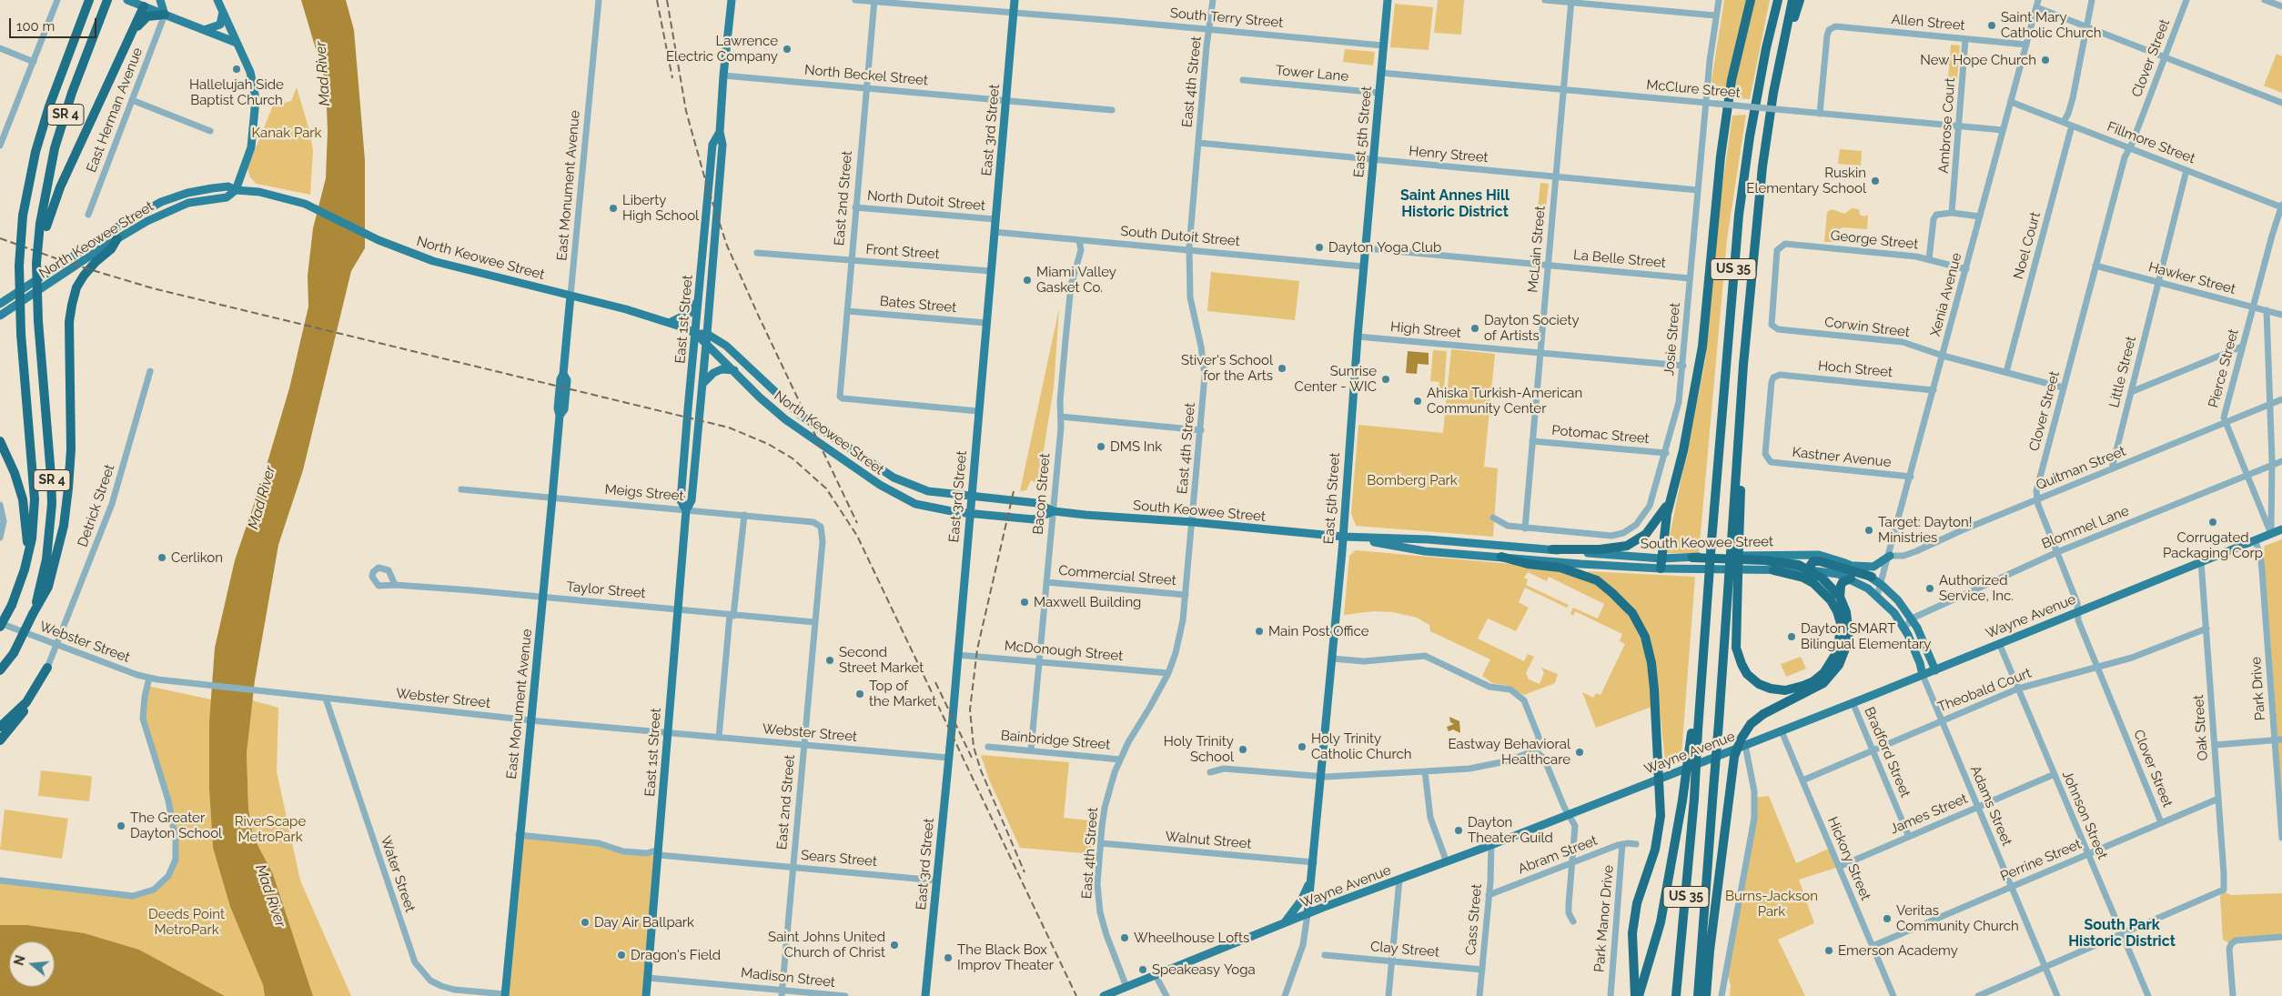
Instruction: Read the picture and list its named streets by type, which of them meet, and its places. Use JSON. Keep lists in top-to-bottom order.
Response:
{
  "streets": {
    "highway": ["SR 4", "US 35"],
    "main road": [
      "East 3rd Street",
      "East 5th Street",
      "East Monument Avenue",
      "North Keowee Street",
      "East 1st Street",
      "South Keowee Street",
      "Wayne Avenue"
    ],
    "street": [
      "South Terry Street",
      "Allen Street",
      "Clover Street",
      "Tower Lane",
      "North Beckel Street",
      "East 4th Street",
      "McClure Street",
      "East Herman Avenue",
      "Ambrose Court",
      "Fillmore Street",
      "Henry Street",
      "East 2nd Street",
      "North Dutoit Street",
      "South Dutoit Street",
      "George Street",
      "Noel Court",
      "McLain Street",
      "Front Street",
      "La Belle Street",
      "Hawker Street",
      "Xenia Avenue",
      "Bates Street",
      "Corwin Street",
      "High Street",
      "Josie Street",
      "Pierce Street",
      "Hoch Street",
      "Little Street",
      "Potomac Street",
      "Kastner Avenue",
      "Quitman Street",
      "Meigs Street",
      "Bacon Street",
      "Detrick Street",
      "Blommel Lane",
      "Commercial Street",
      "Taylor Street",
      "Webster Street",
      "McDonough Street",
      "Park Drive",
      "Theobald Court",
      "Oak Street",
      "Bainbridge Street",
      "Bradford Street",
      "Adams Street",
      "James Street",
      "Johnson Street",
      "Walnut Street",
      "Abram Street",
      "Sears Street",
      "Hickory Street",
      "Perrine Street",
      "Water Street",
      "Park Manor Drive",
      "Cass Street",
      "Clay Street",
      "Madison Street"
    ]
  },
  "crossings": [
    ["South Terry Street", "East 4th Street"],
    ["South Terry Street", "East 3rd Street"],
    ["South Terry Street", "East 5th Street"],
    ["South Terry Street", "East 2nd Street"],
    ["Allen Street", "McClure Street"],
    ["Allen Street", "Ambrose Court"],
    ["Allen Street", "Xenia Avenue"],
    ["Clover Street", "Fillmore Street"],
    ["Clover Street", "Hawker Street"],
    ["Clover Street", "Corwin Street"],
    ["Clover Street", "Quitman Street"],
    ["Clover Street", "Blommel Lane"],
    ["Clover Street", "Wayne Avenue"],
    ["Clover Street", "Theobald Court"],
    ["Clover Street", "Perrine Street"],
    ["Tower Lane", "East 5th Street"],
    ["North Beckel Street", "East 3rd Street"],
    ["North Beckel Street", "East 2nd Street"],
    ["North Beckel Street", "East 1st Street"],
    ["East 4th Street", "Henry Street"],
    ["East 4th Street", "South Dutoit Street"],
    ["East 4th Street", "South Keowee Street"],
    ["East 4th Street", "Commercial Street"],
    ["East 4th Street", "Wayne Avenue"],
    ["East 4th Street", "McDonough Street"],
    ["East 4th Street", "Bainbridge Street"],
    ["East 4th Street", "Walnut Street"],
    ["McClure Street", "Ambrose Court"],
    ["McClure Street", "East 5th Street"],
    ["McClure Street", "McLain Street"],
    ["McClure Street", "Xenia Avenue"],
    ["McClure Street", "Josie Street"],
    ["East 3rd Street", "East 2nd Street"],
    ["East 3rd Street", "North Dutoit Street"],
    ["East 3rd Street", "South Dutoit Street"],
    ["East 3rd Street", "North Keowee Street"],
    ["East 3rd Street", "Front Street"],
    ["East 3rd Street", "Bates Street"],
    ["East 3rd Street", "South Keowee Street"],
    ["East 3rd Street", "Webster Street"],
    ["East 3rd Street", "McDonough Street"],
    ["East 3rd Street", "Sears Street"],
    ["East 5th Street", "Henry Street"],
    ["East 5th Street", "South Dutoit Street"],
    ["East 5th Street", "La Belle Street"],
    ["East 5th Street", "High Street"],
    ["East 5th Street", "South Keowee Street"],
    ["East 5th Street", "Wayne Avenue"],
    ["East 5th Street", "Walnut Street"],
    ["Fillmore Street", "Noel Court"],
    ["Fillmore Street", "Xenia Avenue"],
    ["Fillmore Street", "Pierce Street"],
    ["Fillmore Street", "Little Street"],
    ["Henry Street", "McLain Street"],
    ["Henry Street", "Josie Street"],
    ["East Monument Avenue", "North Keowee Street"],
    ["East Monument Avenue", "Meigs Street"],
    ["East Monument Avenue", "Taylor Street"],
    ["East Monument Avenue", "Webster Street"],
    ["East Monument Avenue", "Sears Street"],
    ["East Monument Avenue", "Water Street"],
    ["East 2nd Street", "North Dutoit Street"],
    ["East 2nd Street", "Front Street"],
    ["East 2nd Street", "Bates Street"],
    ["East 2nd Street", "Meigs Street"],
    ["East 2nd Street", "Taylor Street"],
    ["East 2nd Street", "Webster Street"],
    ["East 2nd Street", "Sears Street"],
    ["East 2nd Street", "Madison Street"],
    ["South Dutoit Street", "Bacon Street"],
    ["North Keowee Street", "East 1st Street"],
    ["North Keowee Street", "South Keowee Street"],
    ["George Street", "Xenia Avenue"],
    ["George Street", "Corwin Street"],
    ["Noel Court", "Corwin Street"],
    ["McLain Street", "La Belle Street"],
    ["McLain Street", "High Street"],
    ["McLain Street", "Josie Street"],
    ["McLain Street", "Potomac Street"],
    ["La Belle Street", "Josie Street"],
    ["Hawker Street", "Pierce Street"],
    ["Hawker Street", "Little Street"],
    ["Xenia Avenue", "Corwin Street"],
    ["Xenia Avenue", "Hoch Street"],
    ["Xenia Avenue", "Kastner Avenue"],
    ["Xenia Avenue", "Quitman Street"],
    ["Xenia Avenue", "South Keowee Street"],
    ["East 1st Street", "Meigs Street"],
    ["East 1st Street", "Taylor Street"],
    ["East 1st Street", "Webster Street"],
    ["East 1st Street", "Sears Street"],
    ["East 1st Street", "Madison Street"],
    ["High Street", "Josie Street"],
    ["Josie Street", "Potomac Street"],
    ["Pierce Street", "Quitman Street"],
    ["Pierce Street", "Blommel Lane"],
    ["Pierce Street", "Wayne Avenue"],
    ["Hoch Street", "Kastner Avenue"],
    ["Little Street", "Quitman Street"],
    ["Bacon Street", "South Keowee Street"],
    ["Bacon Street", "Commercial Street"],
    ["Bacon Street", "McDonough Street"],
    ["Bacon Street", "Bainbridge Street"],
    ["Detrick Street", "Webster Street"],
    ["South Keowee Street", "Blommel Lane"],
    ["South Keowee Street", "Wayne Avenue"],
    ["South Keowee Street", "Adams Street"],
    ["Wayne Avenue", "Park Drive"],
    ["Wayne Avenue", "Oak Street"],
    ["Wayne Avenue", "Bradford Street"],
    ["Wayne Avenue", "Adams Street"],
    ["Wayne Avenue", "Johnson Street"],
    ["Wayne Avenue", "Hickory Street"],
    ["Wayne Avenue", "Cass Street"],
    ["Webster Street", "Water Street"],
    ["Theobald Court", "Oak Street"],
    ["Theobald Court", "Bradford Street"],
    ["Theobald Court", "Adams Street"],
    ["Theobald Court", "Johnson Street"],
    ["Theobald Court", "Hickory Street"],
    ["Oak Street", "Johnson Street"],
    ["Oak Street", "Perrine Street"],
    ["Bradford Street", "James Street"],
    ["Adams Street", "James Street"],
    ["Adams Street", "Perrine Street"],
    ["James Street", "Johnson Street"],
    ["James Street", "Hickory Street"],
    ["Johnson Street", "Perrine Street"],
    ["Abram Street", "Park Manor Drive"],
    ["Abram Street", "Cass Street"],
    ["Hickory Street", "Perrine Street"],
    ["Cass Street", "Clay Street"]
  ],
  "districts": ["Saint Annes Hill Historic District", "South Park Historic District"],
  "water": ["Mad River"],
  "parks": [
    "Kanak Park",
    "Bomberg Park",
    "RiverScape MetroPark",
    "Burns-Jackson Park",
    "Deeds Point MetroPark"
  ],
  "places": [
    "Saint Mary Catholic Church",
    "Lawrence Electric Company",
    "New Hope Church",
    "Hallelujah Side Baptist Church",
    "Ruskin Elementary School",
    "Liberty High School",
    "Dayton Yoga Club",
    "Miami Valley Gasket Co.",
    "Dayton Society of Artists",
    "Stiver's School for the Arts",
    "Sunrise Center - WIC",
    "Ahiska Turkish-American Community Center",
    "DMS Ink",
    "Corrugated Packaging Corp",
    "Target: Dayton! Ministries",
    "Cerlikon",
    "Authorized Service, Inc.",
    "Maxwell Building",
    "Main Post Office",
    "Dayton SMART Bilingual Elementary",
    "Second Street Market",
    "Top of the Market",
    "Holy Trinity Catholic Church",
    "Holy Trinity School",
    "Eastway Behavioral Healthcare",
    "The Greater Dayton School",
    "Dayton Theater Guild",
    "Veritas Community Church",
    "Day Air Ballpark",
    "Wheelhouse Lofts",
    "Saint Johns United Church of Christ",
    "Emerson Academy",
    "Dragon's Field",
    "The Black Box Improv Theater",
    "Speakeasy Yoga"
  ],
  "scale_bar": "100 m",
  "north": "left"
}
